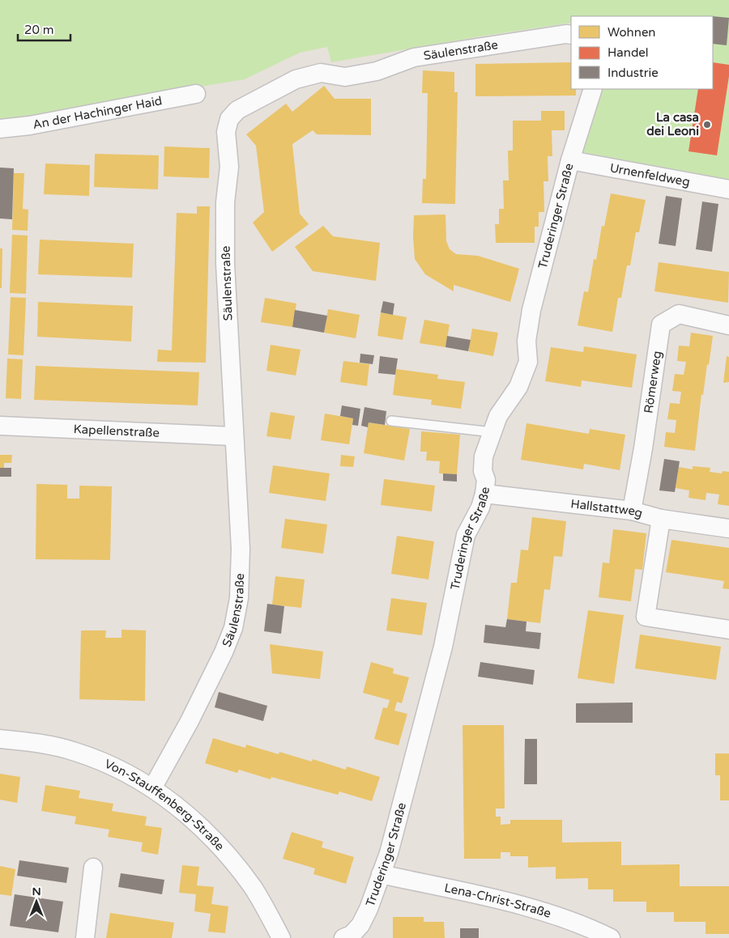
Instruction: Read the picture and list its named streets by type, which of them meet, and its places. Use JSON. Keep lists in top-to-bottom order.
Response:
{
  "streets": {
    "street": [
      "Säulenstraße",
      "An der Hachinger Haid",
      "Urnenfeldweg",
      "Truderinger Straße",
      "Römerweg",
      "Kapellenstraße",
      "Hallstattweg",
      "Von-Stauffenberg-Straße",
      "Lena-Christ-Straße"
    ]
  },
  "crossings": [
    ["Säulenstraße", "Kapellenstraße"],
    ["Säulenstraße", "Von-Stauffenberg-Straße"],
    ["Urnenfeldweg", "Truderinger Straße"],
    ["Truderinger Straße", "Hallstattweg"],
    ["Truderinger Straße", "Lena-Christ-Straße"],
    ["Römerweg", "Hallstattweg"]
  ],
  "places": ["La casa dei Leoni"],
  "legend": ["Wohnen", "Handel", "Industrie"],
  "scale_bar": "20 m",
  "north": "top"
}
